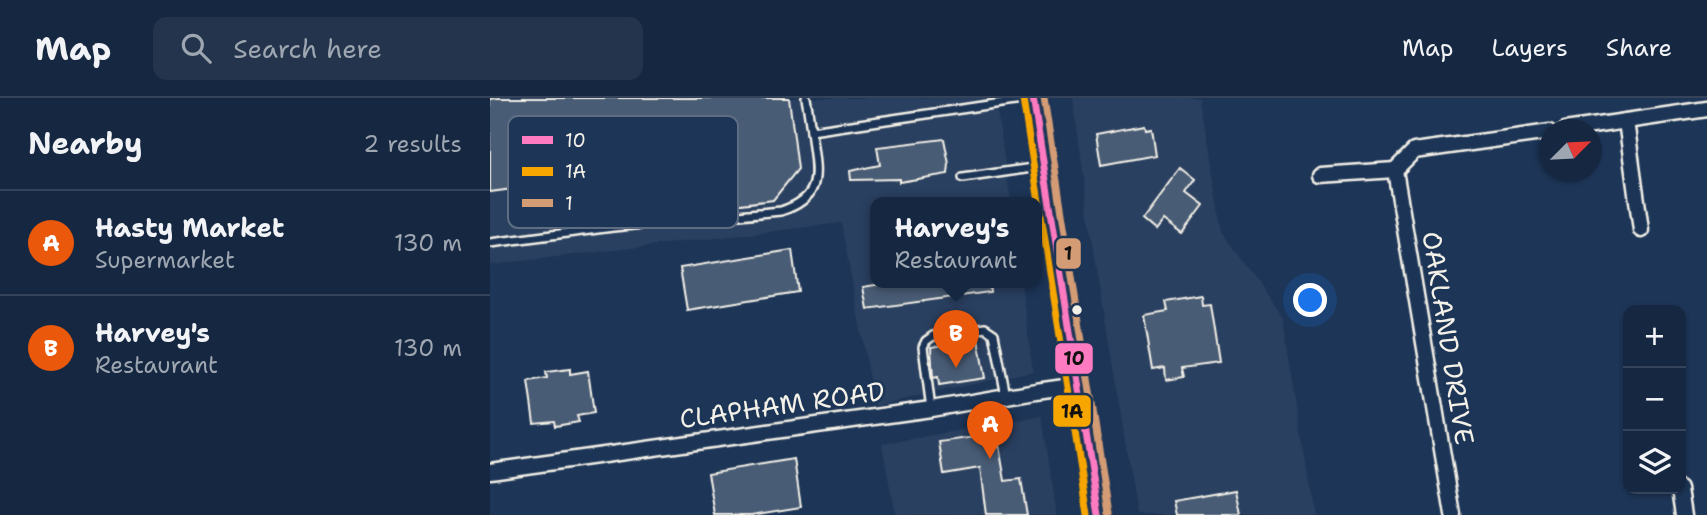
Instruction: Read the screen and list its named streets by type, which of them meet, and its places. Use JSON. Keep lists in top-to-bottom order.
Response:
{
  "streets": {
    "street": ["OAKLAND DRIVE", "CLAPHAM ROAD"]
  },
  "lines": ["transit line 10", "transit line 1", "transit line 1A"],
  "legend": ["10", "1A", "1"],
  "north": "top right",
  "page": {
    "header": "Map",
    "search": "Search here",
    "nav": ["Map", "Layers", "Share"],
    "heading": ["Nearby", "2 results"],
    "list": [
      {
        "mark": "A",
        "name": "Hasty Market",
        "note": "Supermarket",
        "value": "130 m"
      },
      {
        "mark": "B",
        "name": "Harvey's",
        "note": "Restaurant",
        "value": "130 m"
      }
    ],
    "popup": ["Harvey's", "Restaurant"],
    "map_buttons": ["+", "−"],
    "pins": ["B", "A"]
  }
}
